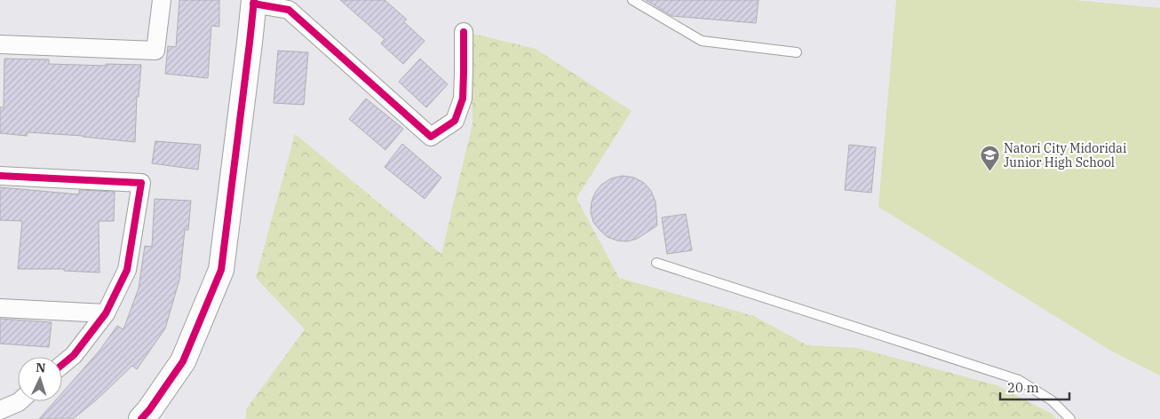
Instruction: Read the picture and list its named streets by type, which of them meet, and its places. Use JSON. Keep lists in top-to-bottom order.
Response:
{
  "places": {
    "school or university": ["Natori City Midoridai Junior High School"]
  },
  "scale_bar": "20 m",
  "north": "top"
}
